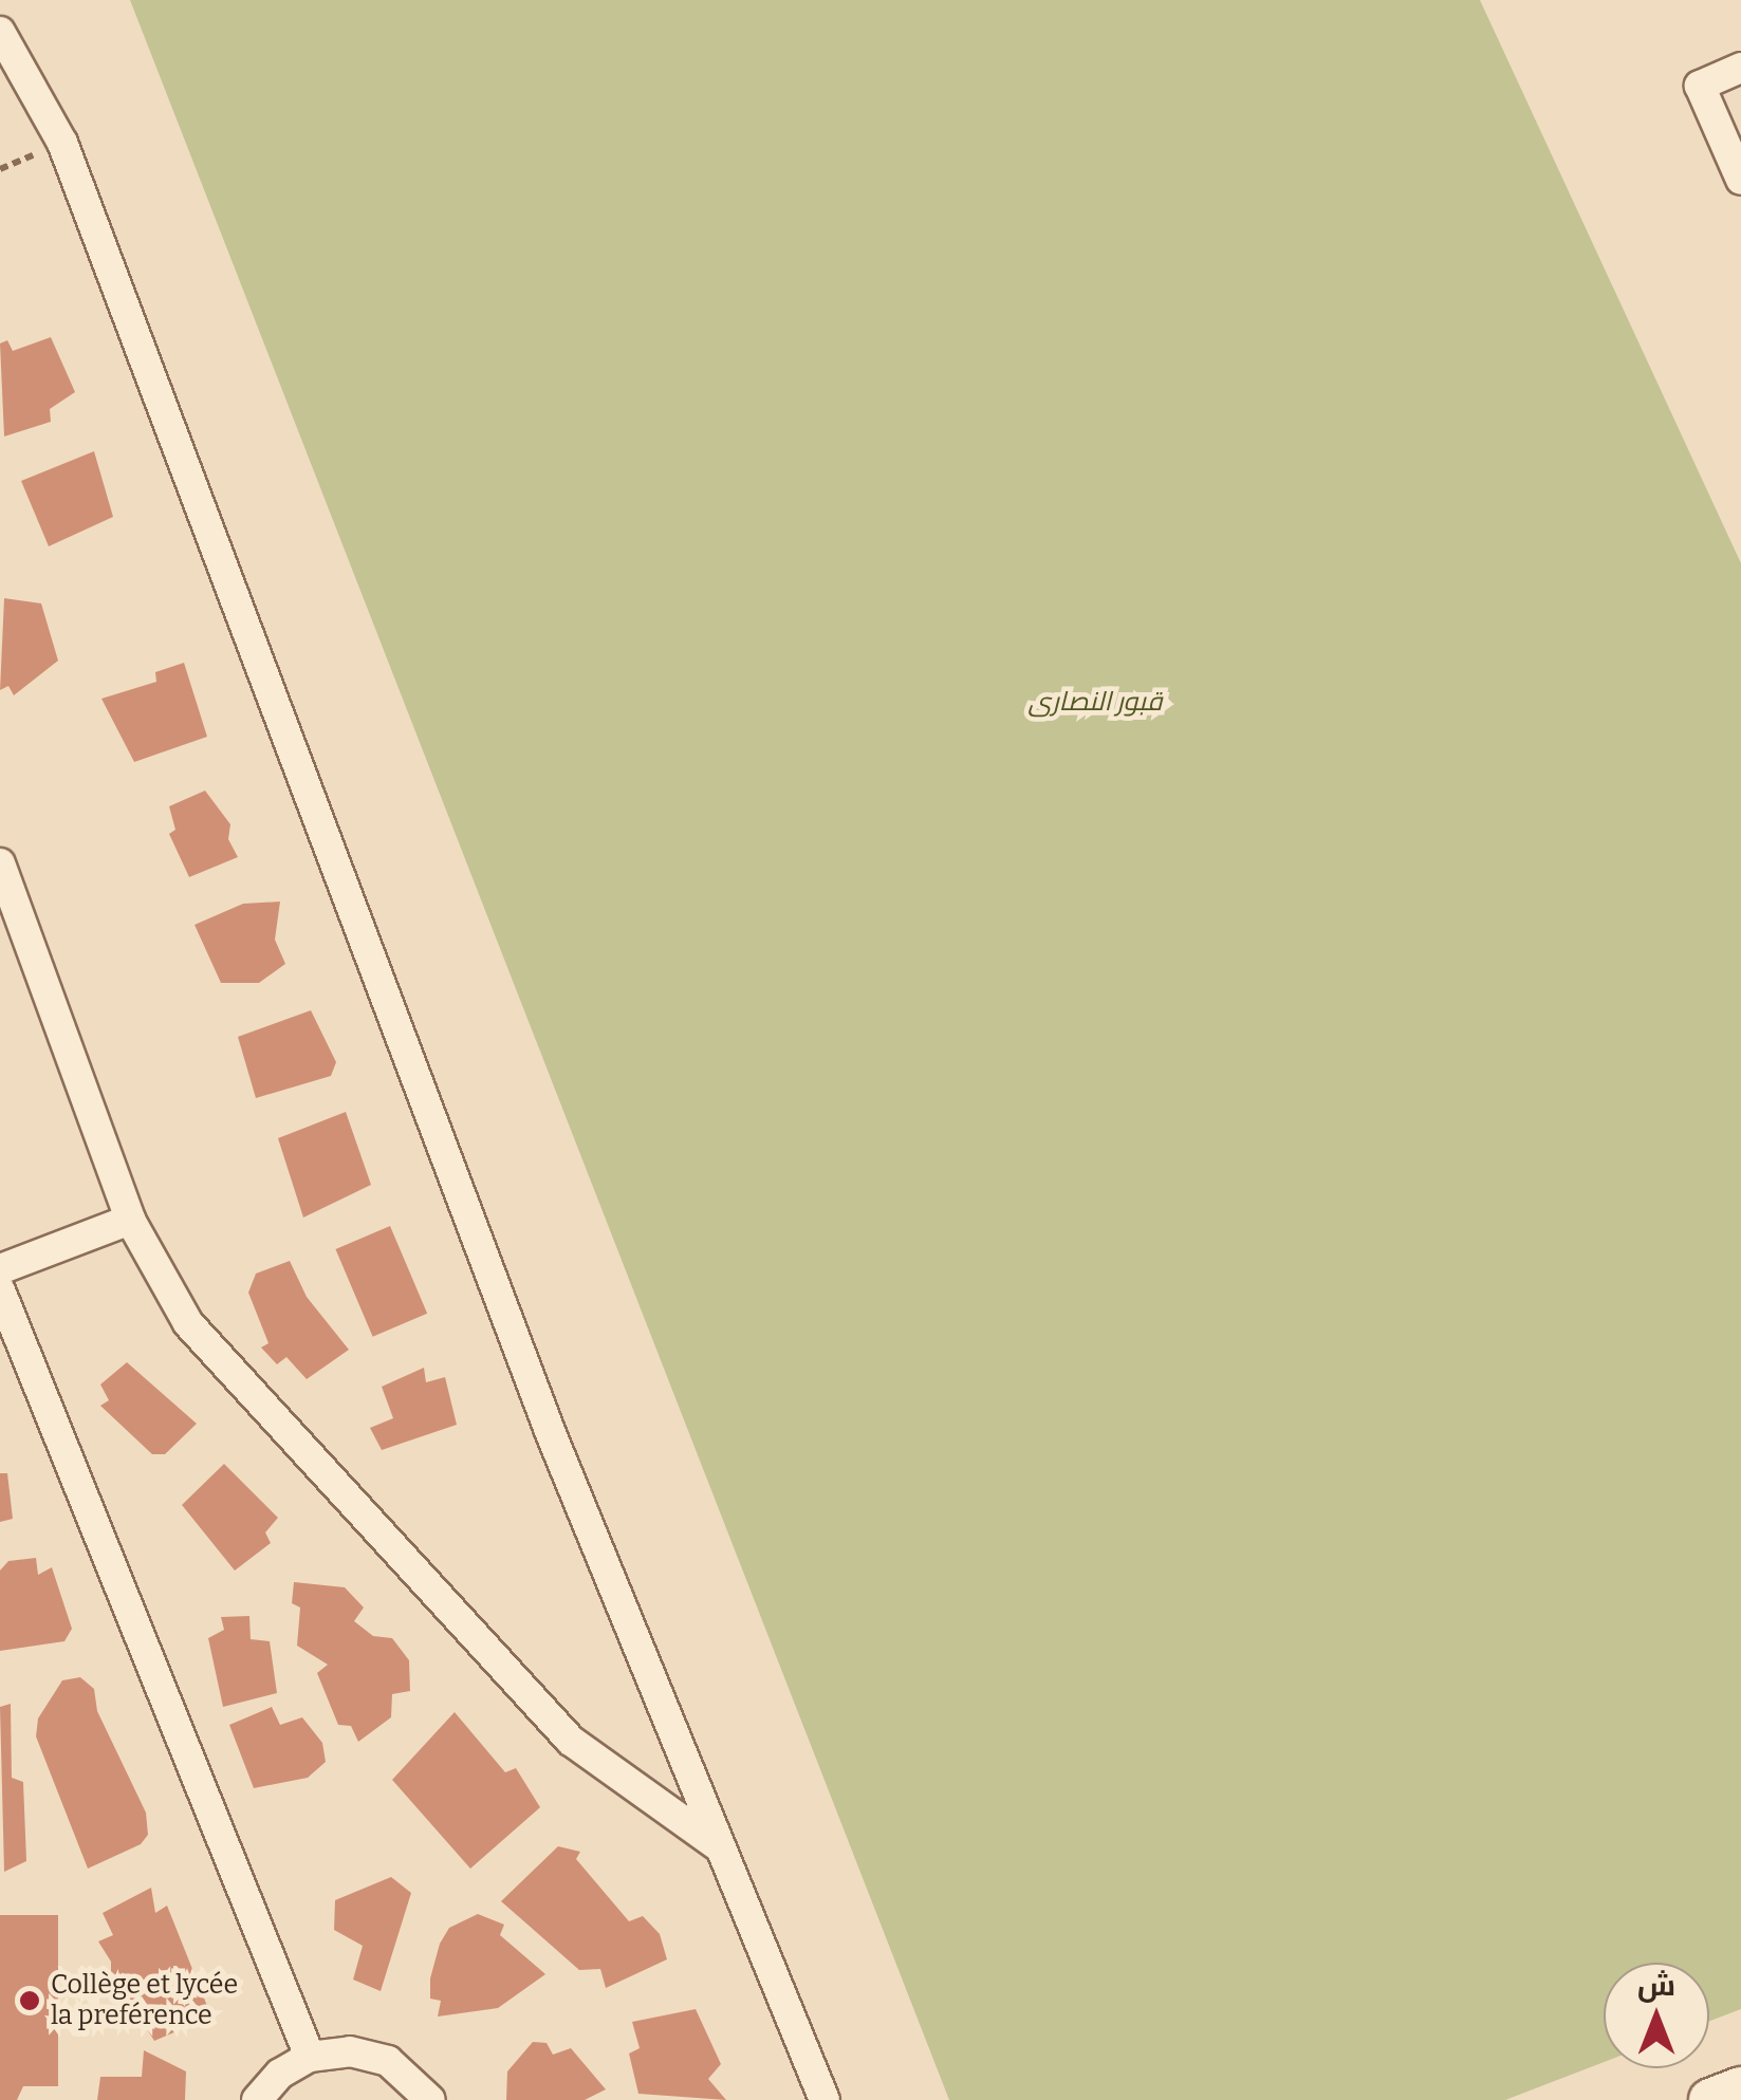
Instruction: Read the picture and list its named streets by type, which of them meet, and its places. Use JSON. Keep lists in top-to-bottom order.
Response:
{
  "parks": ["قبور النصارى"],
  "places": ["Collège et lycée la preférence"],
  "north": "top"
}
